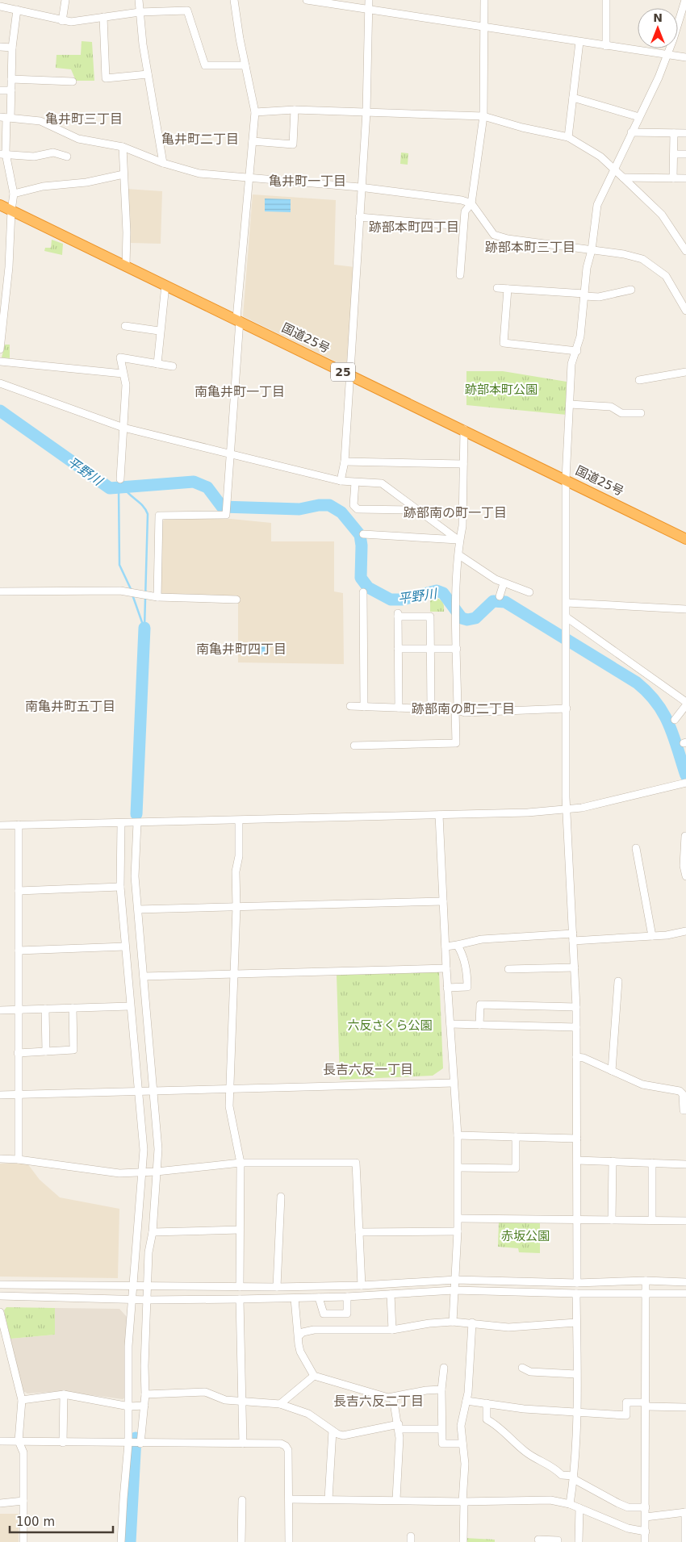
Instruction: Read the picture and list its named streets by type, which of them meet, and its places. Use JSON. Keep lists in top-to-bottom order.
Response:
{
  "streets": {
    "highway": ["国道25号", "25"]
  },
  "districts": [
    "亀井町三丁目",
    "亀井町二丁目",
    "亀井町一丁目",
    "跡部本町四丁目",
    "跡部本町三丁目",
    "南亀井町一丁目",
    "跡部南の町一丁目",
    "南亀井町四丁目",
    "南亀井町五丁目",
    "跡部南の町二丁目",
    "長吉六反一丁目",
    "長吉六反二丁目"
  ],
  "water": ["平野川"],
  "parks": ["跡部本町公園", "六反さくら公園", "赤坂公園"],
  "scale_bar": "100 m",
  "north": "top"
}
